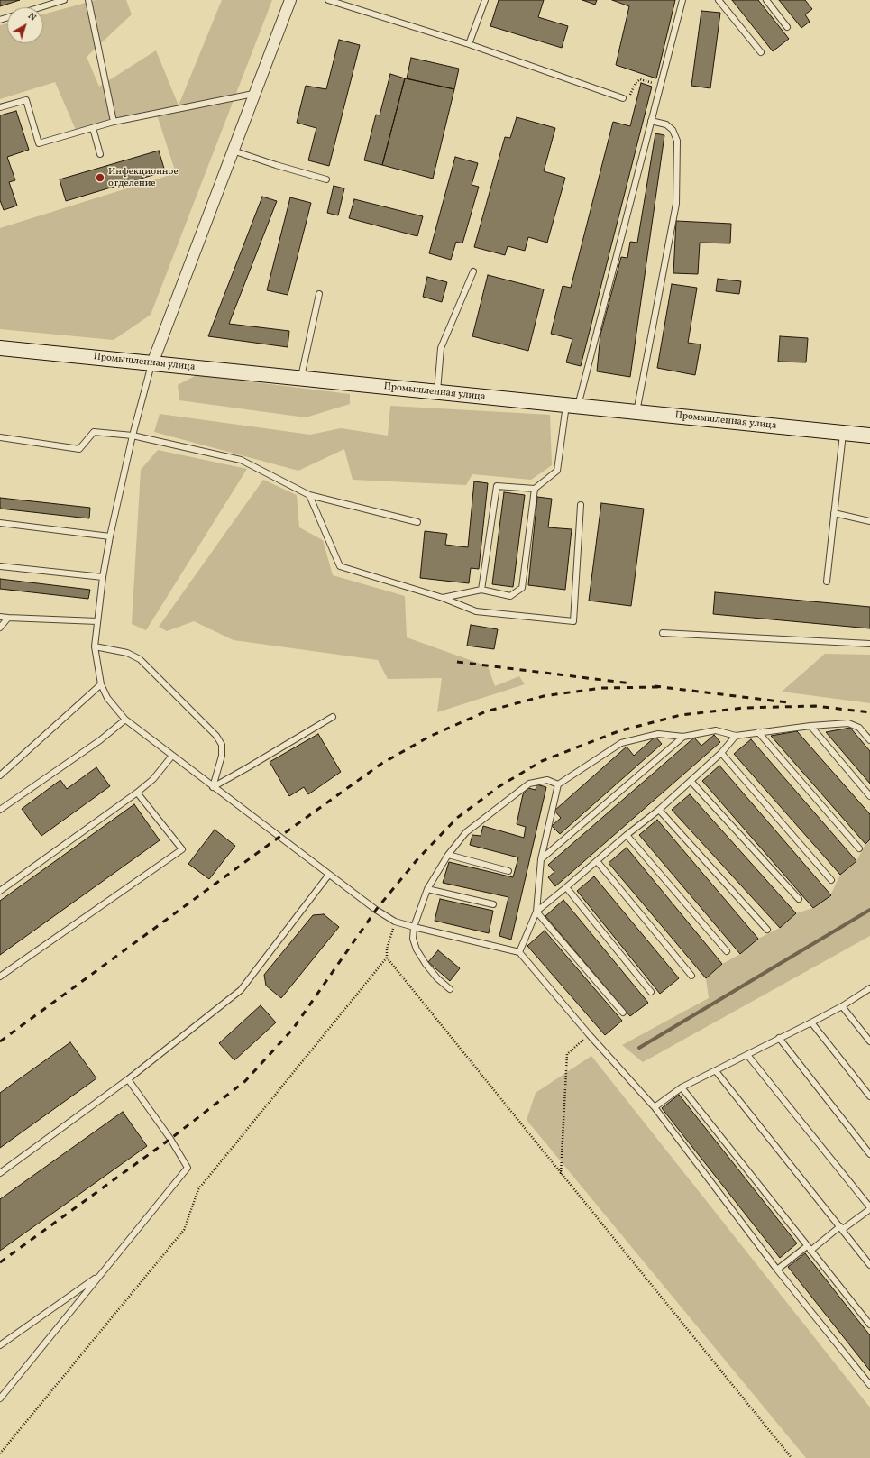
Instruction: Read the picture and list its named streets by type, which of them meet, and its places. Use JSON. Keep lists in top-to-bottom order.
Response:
{
  "streets": {
    "street": ["Промышленная улица"]
  },
  "places": ["Инфекционное отделение"],
  "north": "top right"
}
